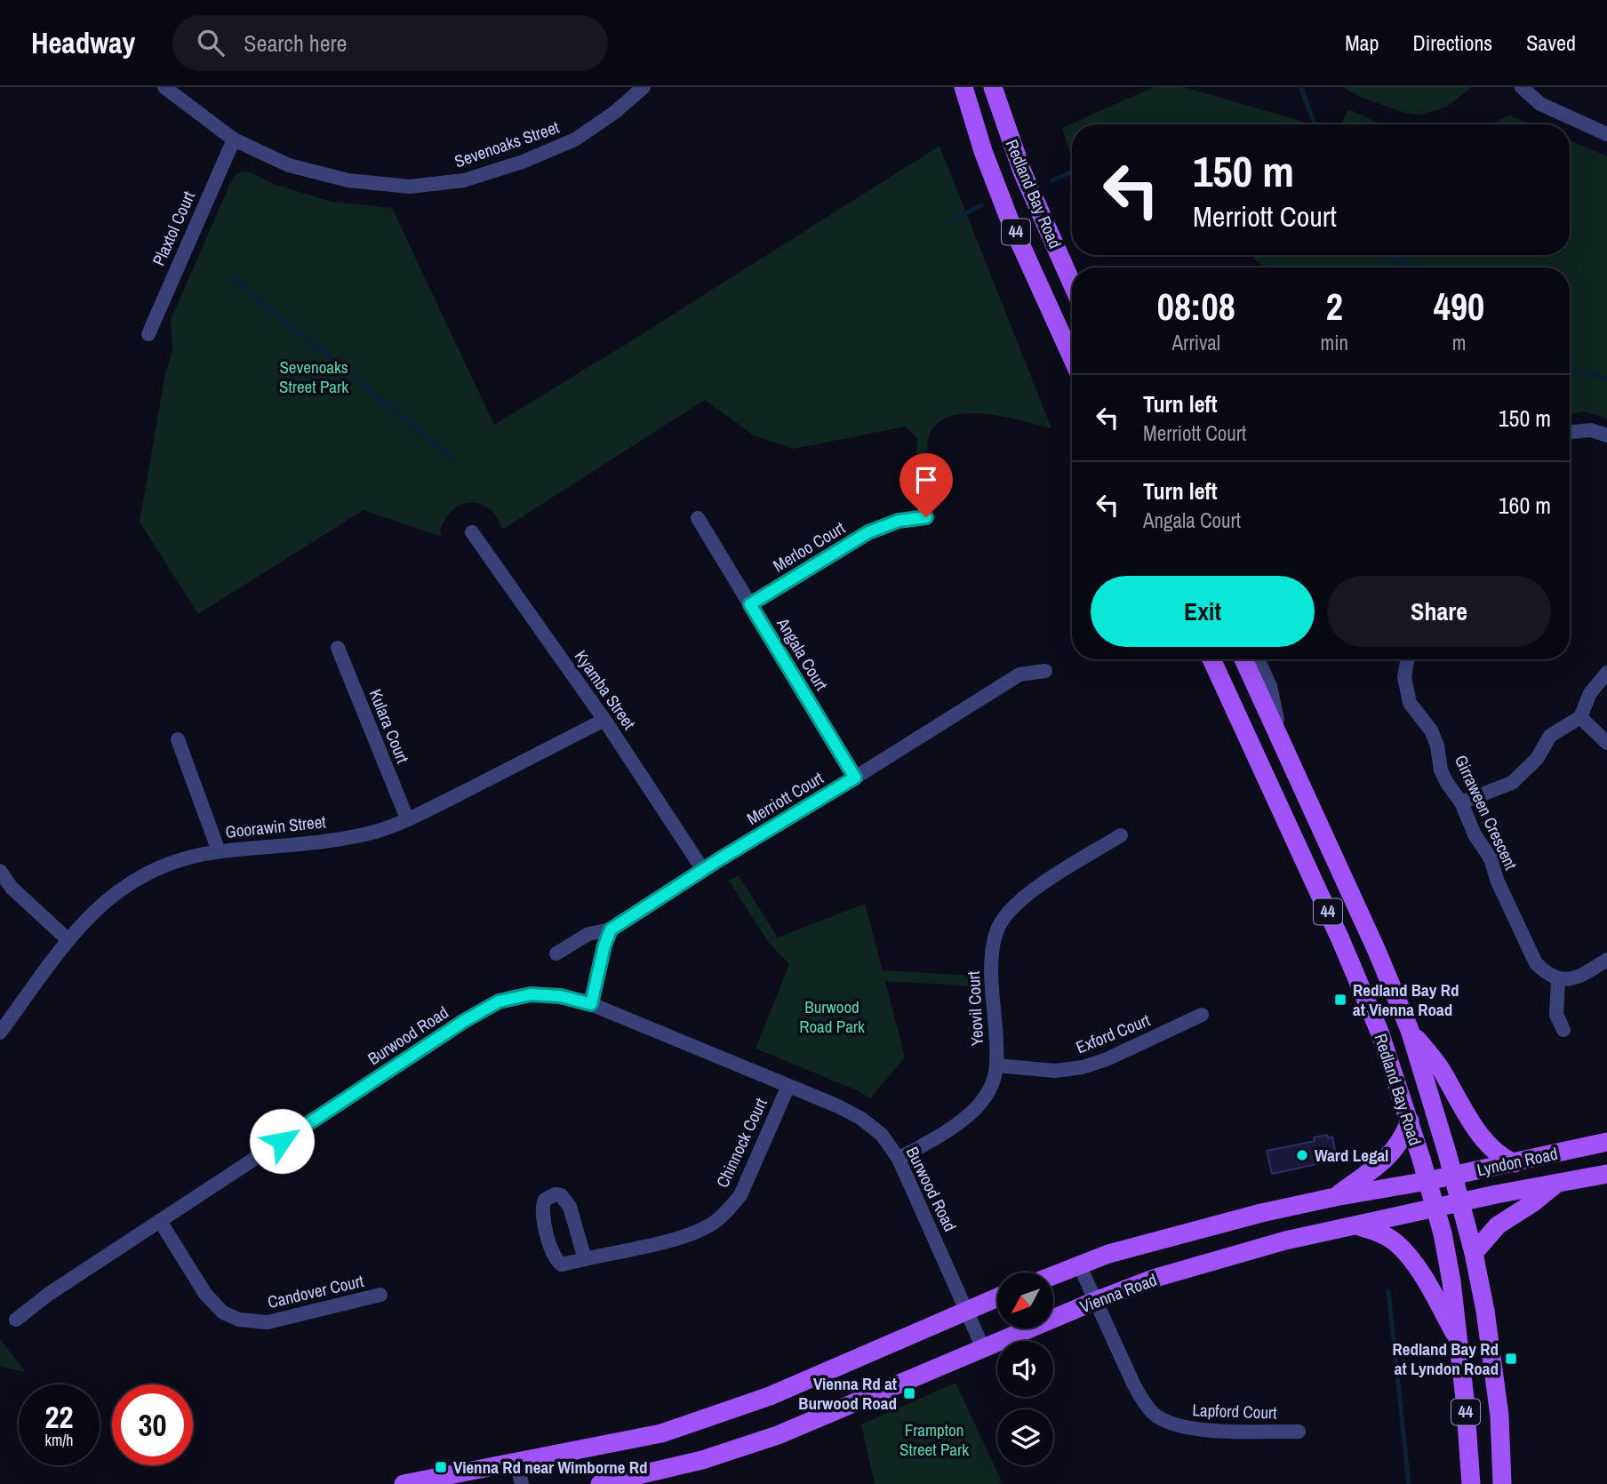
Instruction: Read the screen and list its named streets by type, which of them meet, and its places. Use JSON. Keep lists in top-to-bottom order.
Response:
{
  "streets": {
    "main road": [
      "Redland Bay Road",
      "44",
      "Lyndon Road",
      "Vienna Road"
    ],
    "street": [
      "Sevenoaks Street",
      "Plaxtol Court",
      "Merloo Court",
      "Angala Court",
      "Kyamba Street",
      "Kulara Court",
      "Merriott Court",
      "Girraween Crescent",
      "Goorawin Street",
      "Yeovil Court",
      "Exford Court",
      "Burwood Road",
      "Chinnock Court",
      "Candover Court",
      "Lapford Court"
    ]
  },
  "crossings": [
    ["Sevenoaks Street", "Plaxtol Court"],
    ["Redland Bay Road", "Lyndon Road"],
    ["Redland Bay Road", "Vienna Road"],
    ["Merloo Court", "Angala Court"],
    ["Angala Court", "Merriott Court"],
    ["Kyamba Street", "Merriott Court"],
    ["Kyamba Street", "Goorawin Street"],
    ["Kulara Court", "Goorawin Street"],
    ["Yeovil Court", "Exford Court"],
    ["Yeovil Court", "Burwood Road"],
    ["Burwood Road", "Chinnock Court"],
    ["Burwood Road", "Candover Court"],
    ["Burwood Road", "Vienna Road"],
    ["Lyndon Road", "Vienna Road"],
    ["Vienna Road", "Lapford Court"]
  ],
  "parks": ["Sevenoaks Street Park", "Burwood Road Park", "Frampton Street Park"],
  "places": {
    "transit": [
      "Redland Bay Rd at Vienna Road",
      "Redland Bay Rd at Lyndon Road",
      "Vienna Rd at Burwood Road",
      "Vienna Rd near Wimborne Rd"
    ],
    "other": ["Ward Legal"]
  },
  "north": "bottom left",
  "page": {
    "header": "Headway",
    "search": "Search here",
    "nav": ["Map", "Directions", "Saved"],
    "turn": ["150 m", "Merriott Court"],
    "eta": [
      "08:08",
      "Arrival",
      "2",
      "min",
      "490",
      "m"
    ],
    "list": [
      {
        "name": "Turn left",
        "note": "Merriott Court",
        "value": "150 m"
      },
      {
        "name": "Turn left",
        "note": "Angala Court",
        "value": "160 m"
      }
    ],
    "buttons": ["Exit", "Share"],
    "speed": "22 km/h",
    "limit": "30"
  }
}
